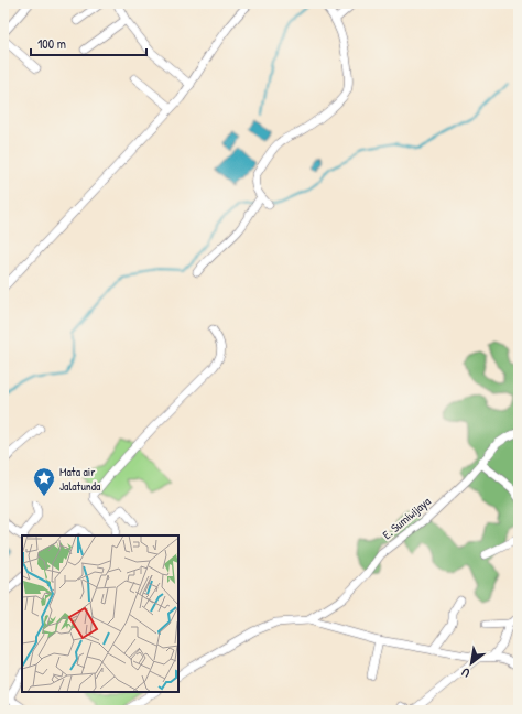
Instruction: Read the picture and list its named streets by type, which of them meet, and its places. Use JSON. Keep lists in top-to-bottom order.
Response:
{
  "streets": {
    "street": ["E. Sumiwijaya"]
  },
  "places": {
    "place": ["Mata air Jalatunda"]
  },
  "scale_bar": "100 m",
  "north": "bottom left"
}
